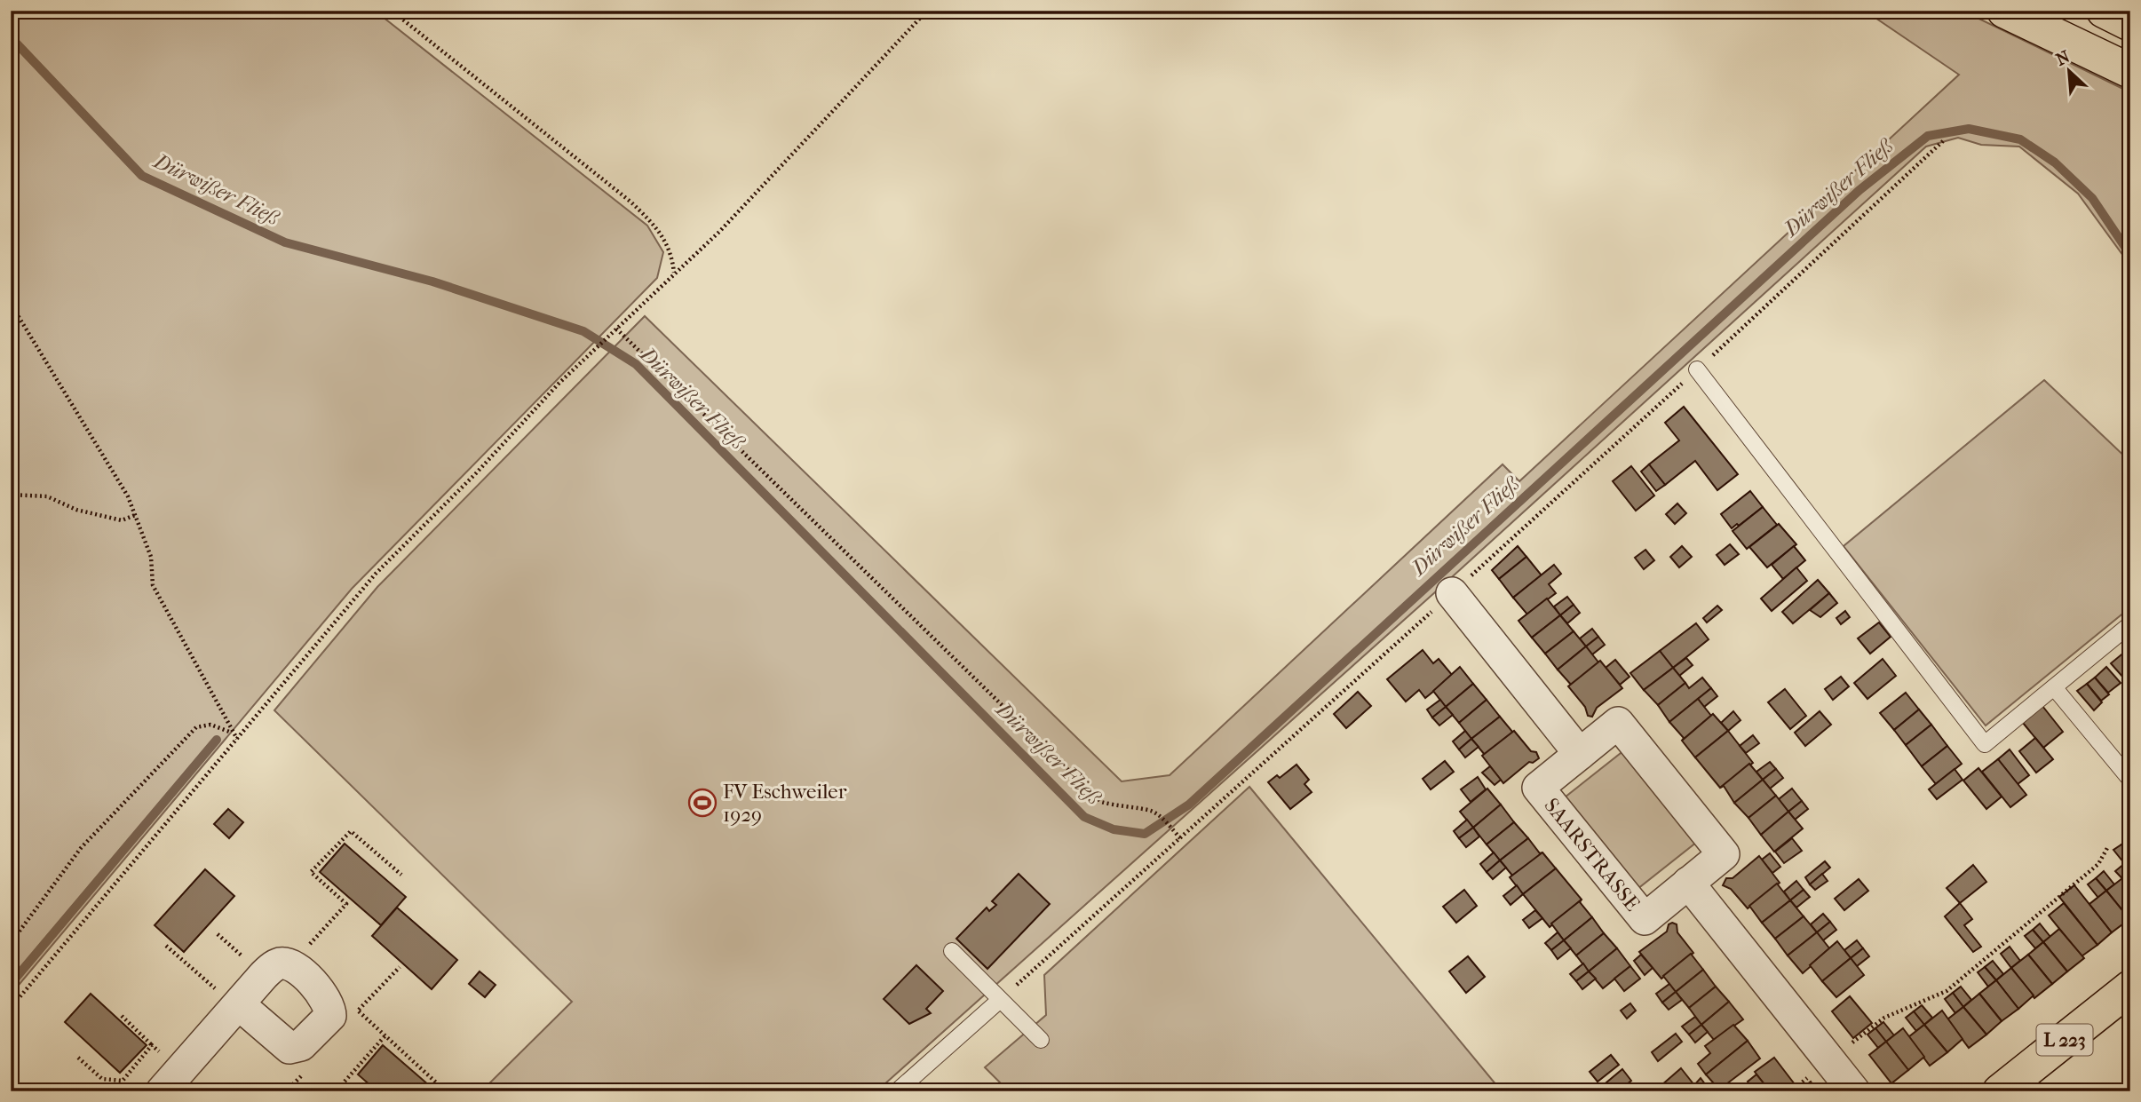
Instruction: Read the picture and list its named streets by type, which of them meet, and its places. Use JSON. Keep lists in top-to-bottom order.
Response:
{
  "streets": {
    "main road": ["L 223"],
    "street": ["SAARSTRASSE"]
  },
  "water": ["Dürwißer Fließ"],
  "places": {
    "sports": ["FV Eschweiler 1929"]
  },
  "north": "top left"
}
